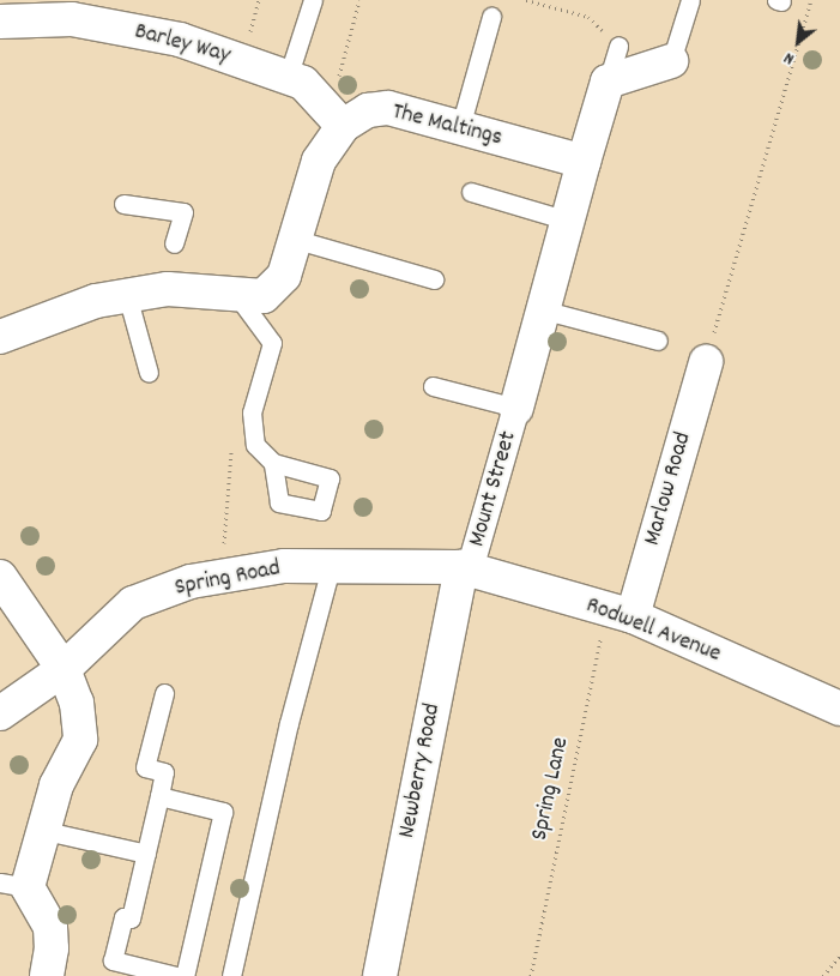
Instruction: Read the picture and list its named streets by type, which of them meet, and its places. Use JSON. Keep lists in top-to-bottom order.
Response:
{
  "streets": {
    "street": [
      "Barley Way",
      "The Maltings",
      "Mount Street",
      "Marlow Road",
      "Spring Road",
      "Rodwell Avenue",
      "Newberry Road"
    ],
    "path": ["Spring Lane"]
  },
  "crossings": [
    ["Barley Way", "The Maltings"],
    ["Mount Street", "Spring Road"],
    ["Mount Street", "Rodwell Avenue"],
    ["Mount Street", "Newberry Road"],
    ["Marlow Road", "Rodwell Avenue"],
    ["Marlow Road", "Spring Lane"],
    ["Spring Road", "Rodwell Avenue"],
    ["Spring Road", "Newberry Road"],
    ["Rodwell Avenue", "Newberry Road"],
    ["Rodwell Avenue", "Spring Lane"]
  ],
  "north": "bottom left"
}
